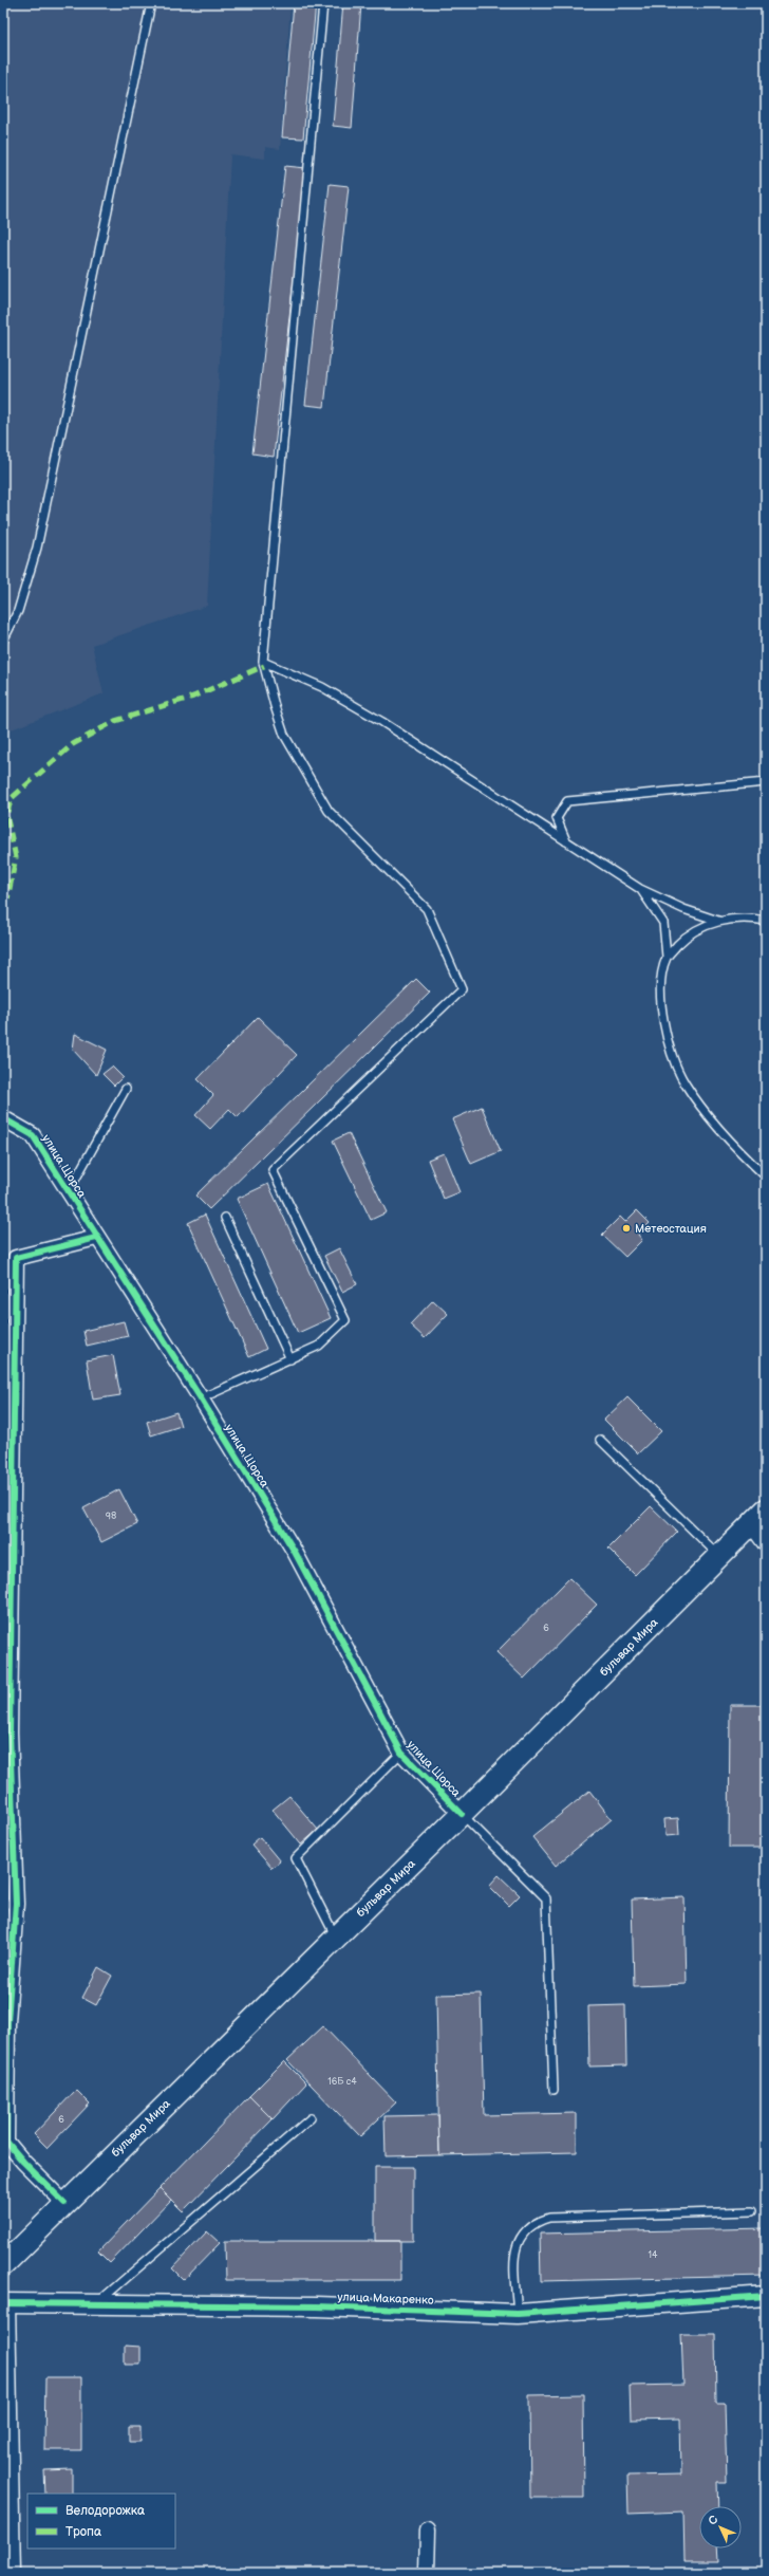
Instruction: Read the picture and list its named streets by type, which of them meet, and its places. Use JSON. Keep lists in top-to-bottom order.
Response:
{
  "streets": {
    "main road": ["бульвар Мира"],
    "street": ["улица Щорса", "улица Макаренко"]
  },
  "crossings": [
    ["улица Щорса", "бульвар Мира"]
  ],
  "places": ["Метеостация"],
  "house_numbers": [
    "98",
    "6",
    "16Б с4",
    "6",
    "14"
  ],
  "legend": ["Велодорожка", "Тропа"],
  "north": "top left"
}
